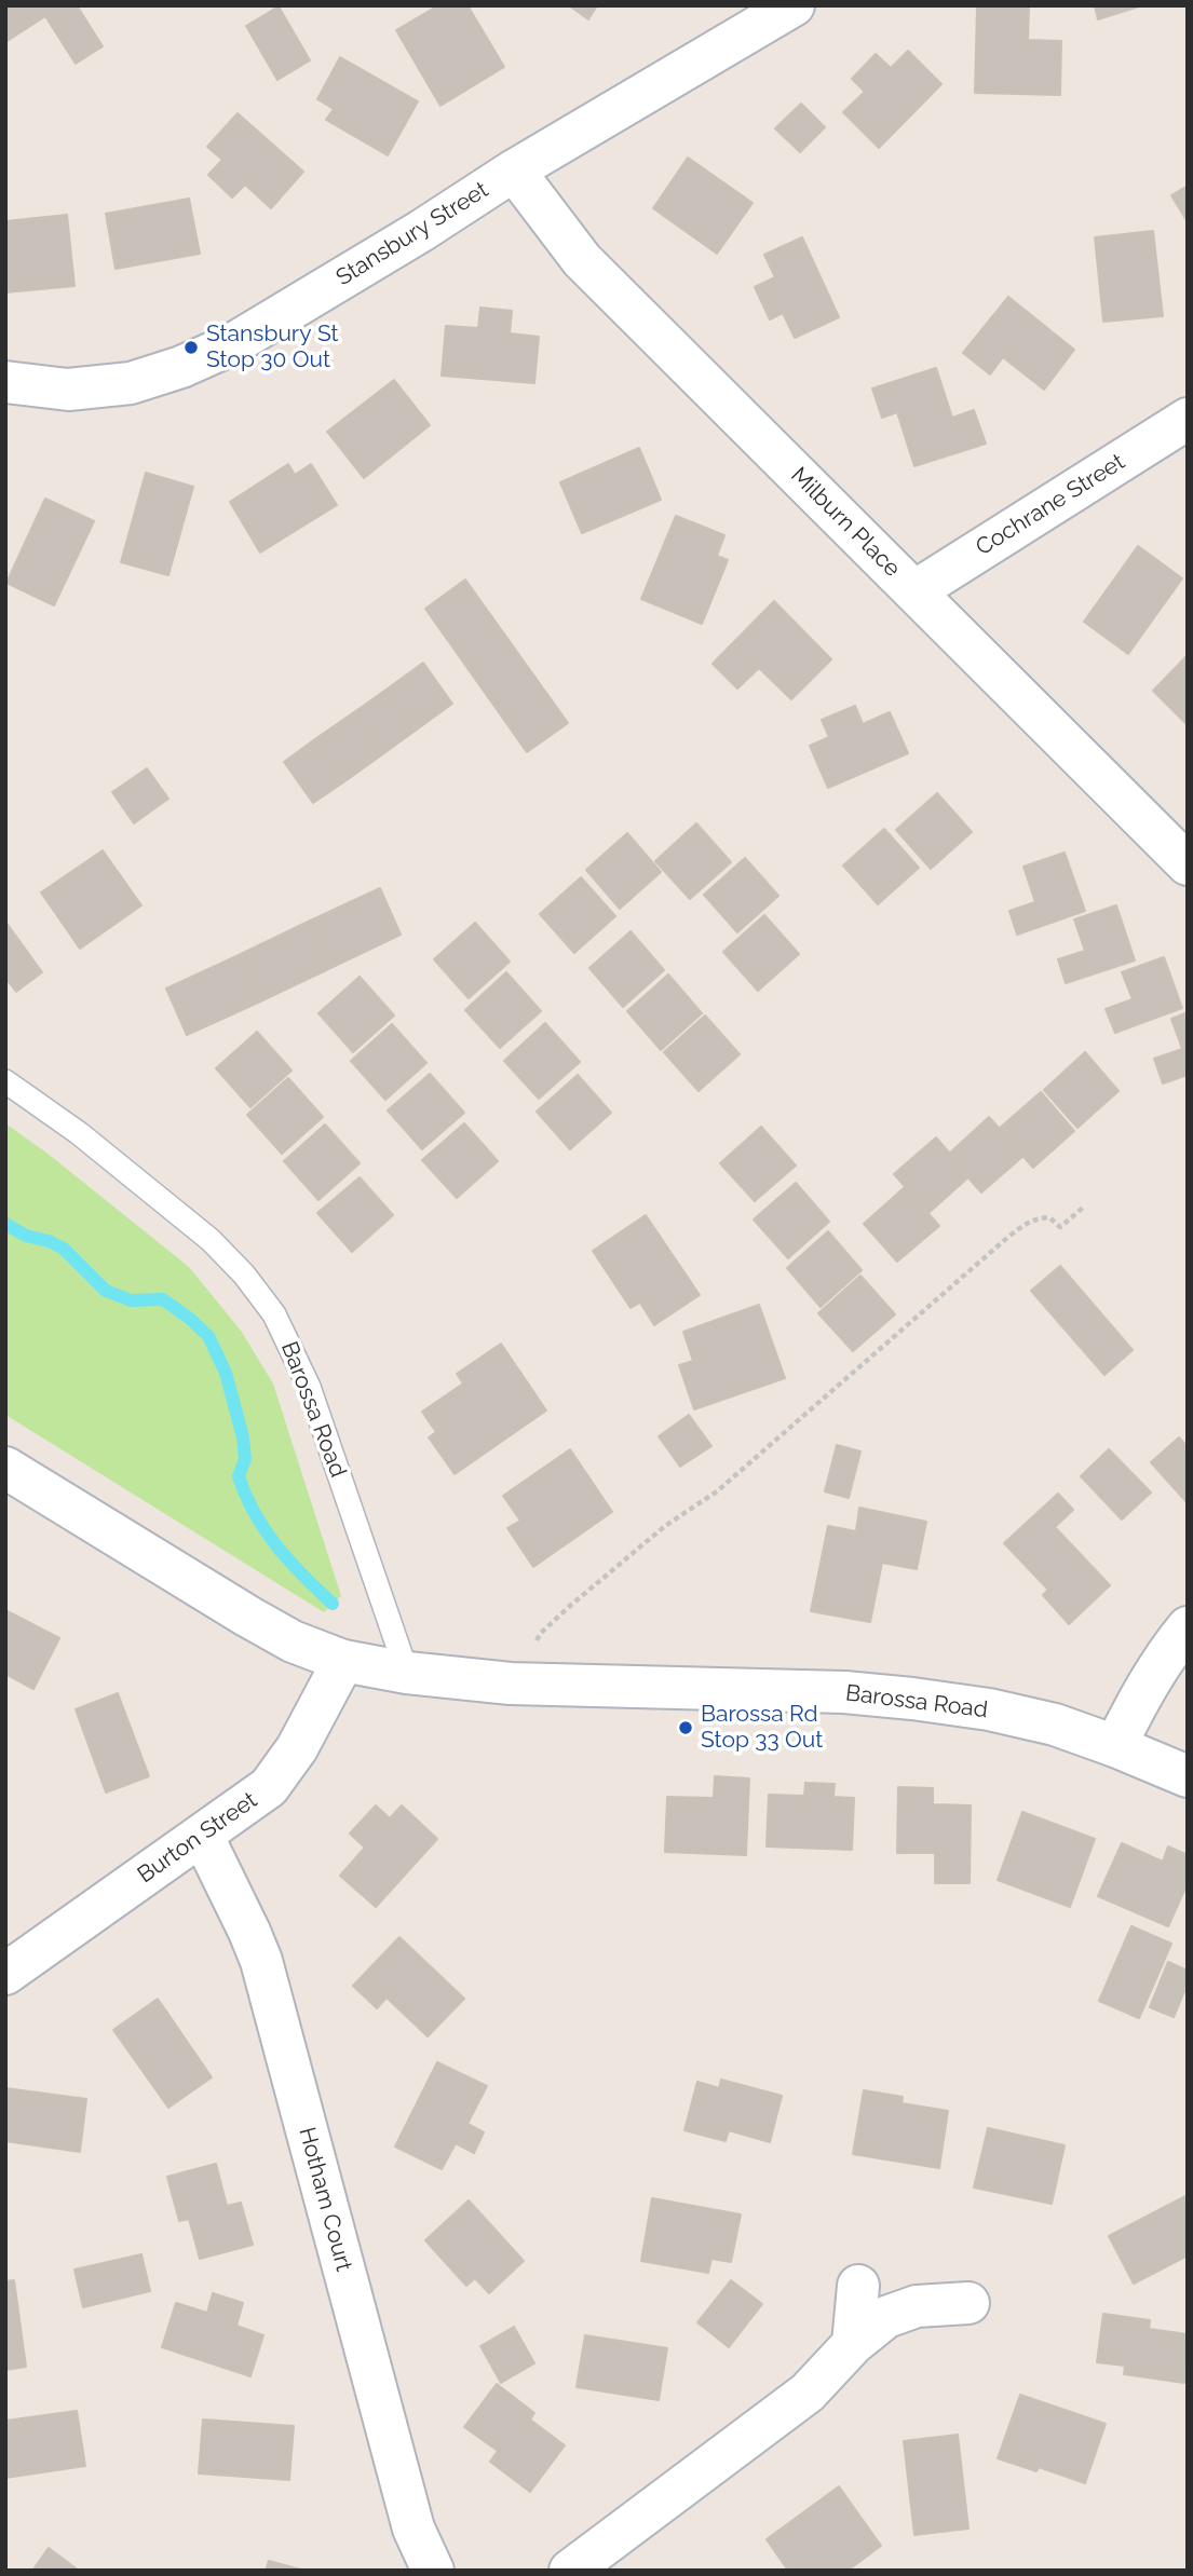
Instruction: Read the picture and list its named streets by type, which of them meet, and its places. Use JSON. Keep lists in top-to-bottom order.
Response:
{
  "streets": {
    "street": [
      "Stansbury Street",
      "Cochrane Street",
      "Milburn Place",
      "Barossa Road",
      "Burton Street",
      "Hotham Court"
    ]
  },
  "crossings": [
    ["Stansbury Street", "Milburn Place"],
    ["Cochrane Street", "Milburn Place"],
    ["Barossa Road", "Burton Street"],
    ["Burton Street", "Hotham Court"]
  ],
  "places": ["Stansbury St Stop 30 Out", "Barossa Rd Stop 33 Out"]
}
